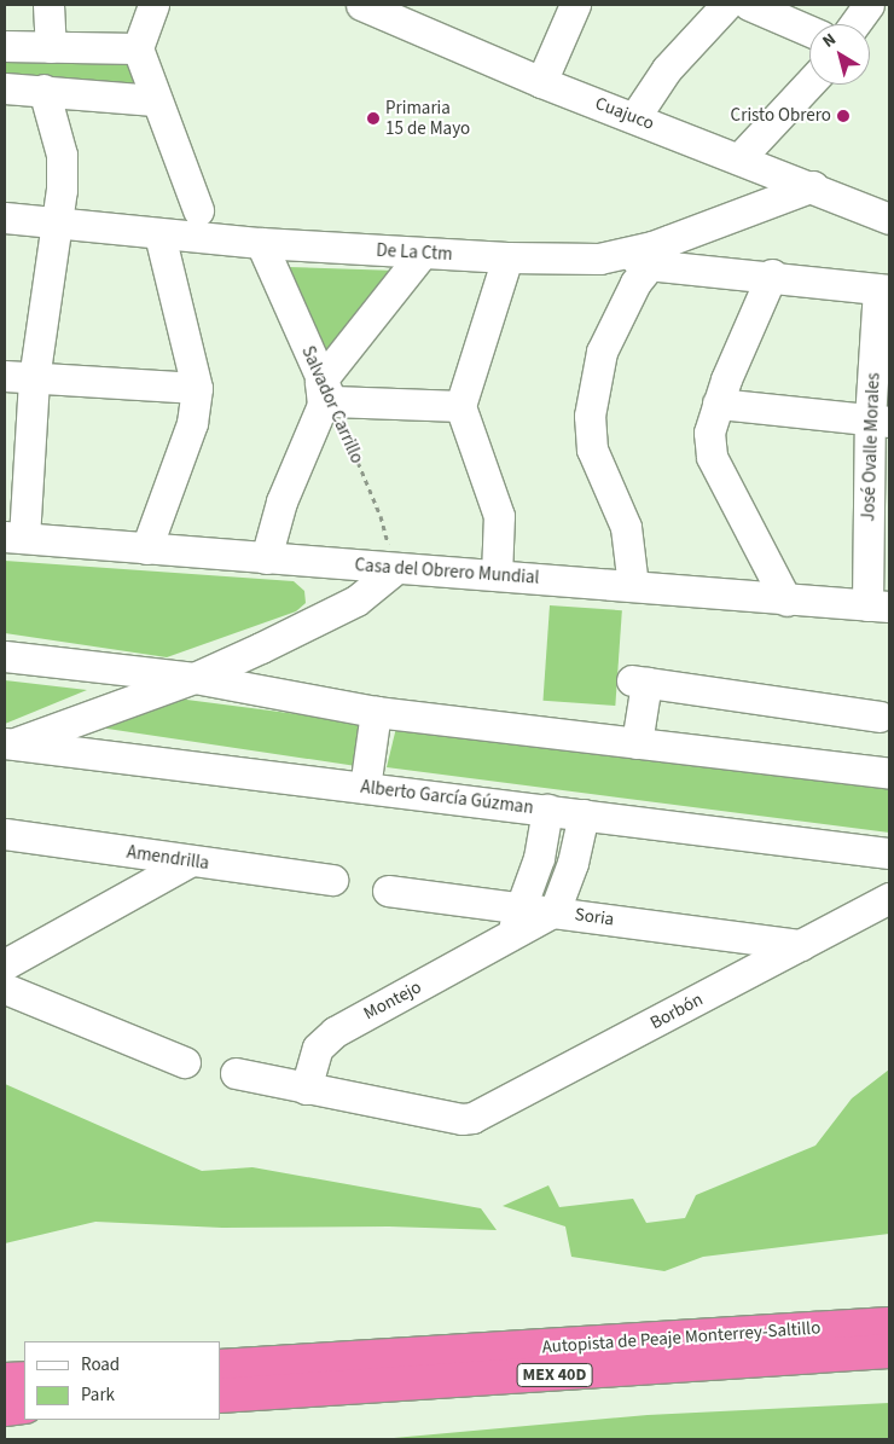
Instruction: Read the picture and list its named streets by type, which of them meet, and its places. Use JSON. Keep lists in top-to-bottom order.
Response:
{
  "streets": {
    "highway": ["Autopista de Peaje Monterrey-Saltillo", "MEX 40D"],
    "street": [
      "Cuajuco",
      "De La Ctm",
      "Salvador Carrillo",
      "José Ovalle Morales",
      "Casa del Obrero Mundial",
      "Alberto García Gúzman",
      "Amendrilla",
      "Soria",
      "Montejo",
      "Borbón"
    ]
  },
  "crossings": [
    ["Cuajuco", "De La Ctm"],
    ["De La Ctm", "Salvador Carrillo"],
    ["Salvador Carrillo", "Casa del Obrero Mundial"],
    ["José Ovalle Morales", "Casa del Obrero Mundial"],
    ["Soria", "Montejo"],
    ["Soria", "Borbón"],
    ["Montejo", "Borbón"]
  ],
  "places": ["Cristo Obrero", "Primaria 15 de Mayo"],
  "legend": ["Road", "Park"],
  "north": "top left"
}
